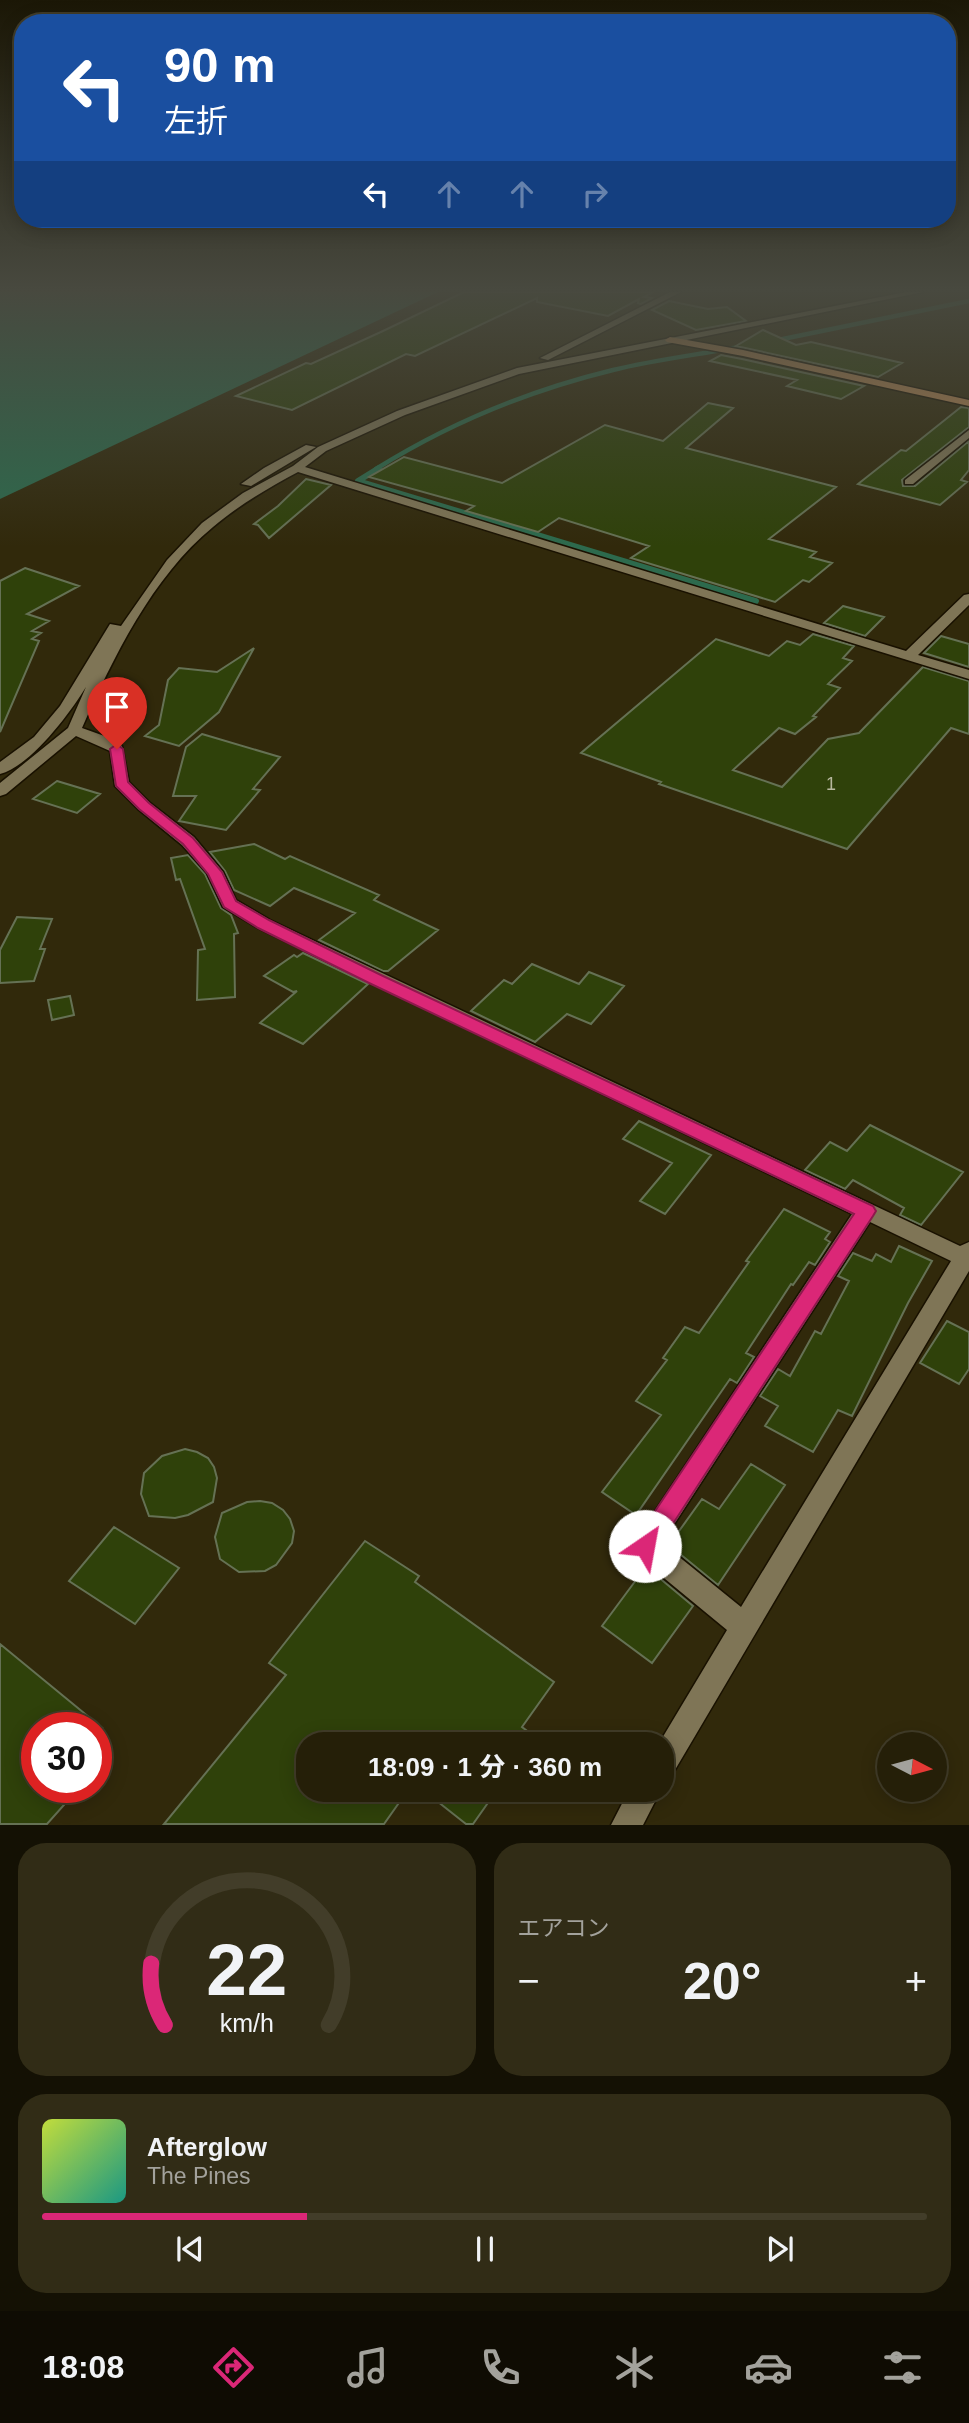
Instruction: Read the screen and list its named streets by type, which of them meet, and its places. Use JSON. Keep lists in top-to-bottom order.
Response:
{
  "house_numbers": ["1"],
  "north": "right",
  "page": {
    "turn": ["90 m", "左折"],
    "limit": "30",
    "trip": "18:09 · 1 分 · 360 m",
    "tile": "エアコン",
    "heat": ["−", "20°", "+"],
    "song": ["Afterglow", "The Pines"],
    "tabs": "18:08",
    "gauge": ["22", "km/h"]
  }
}
